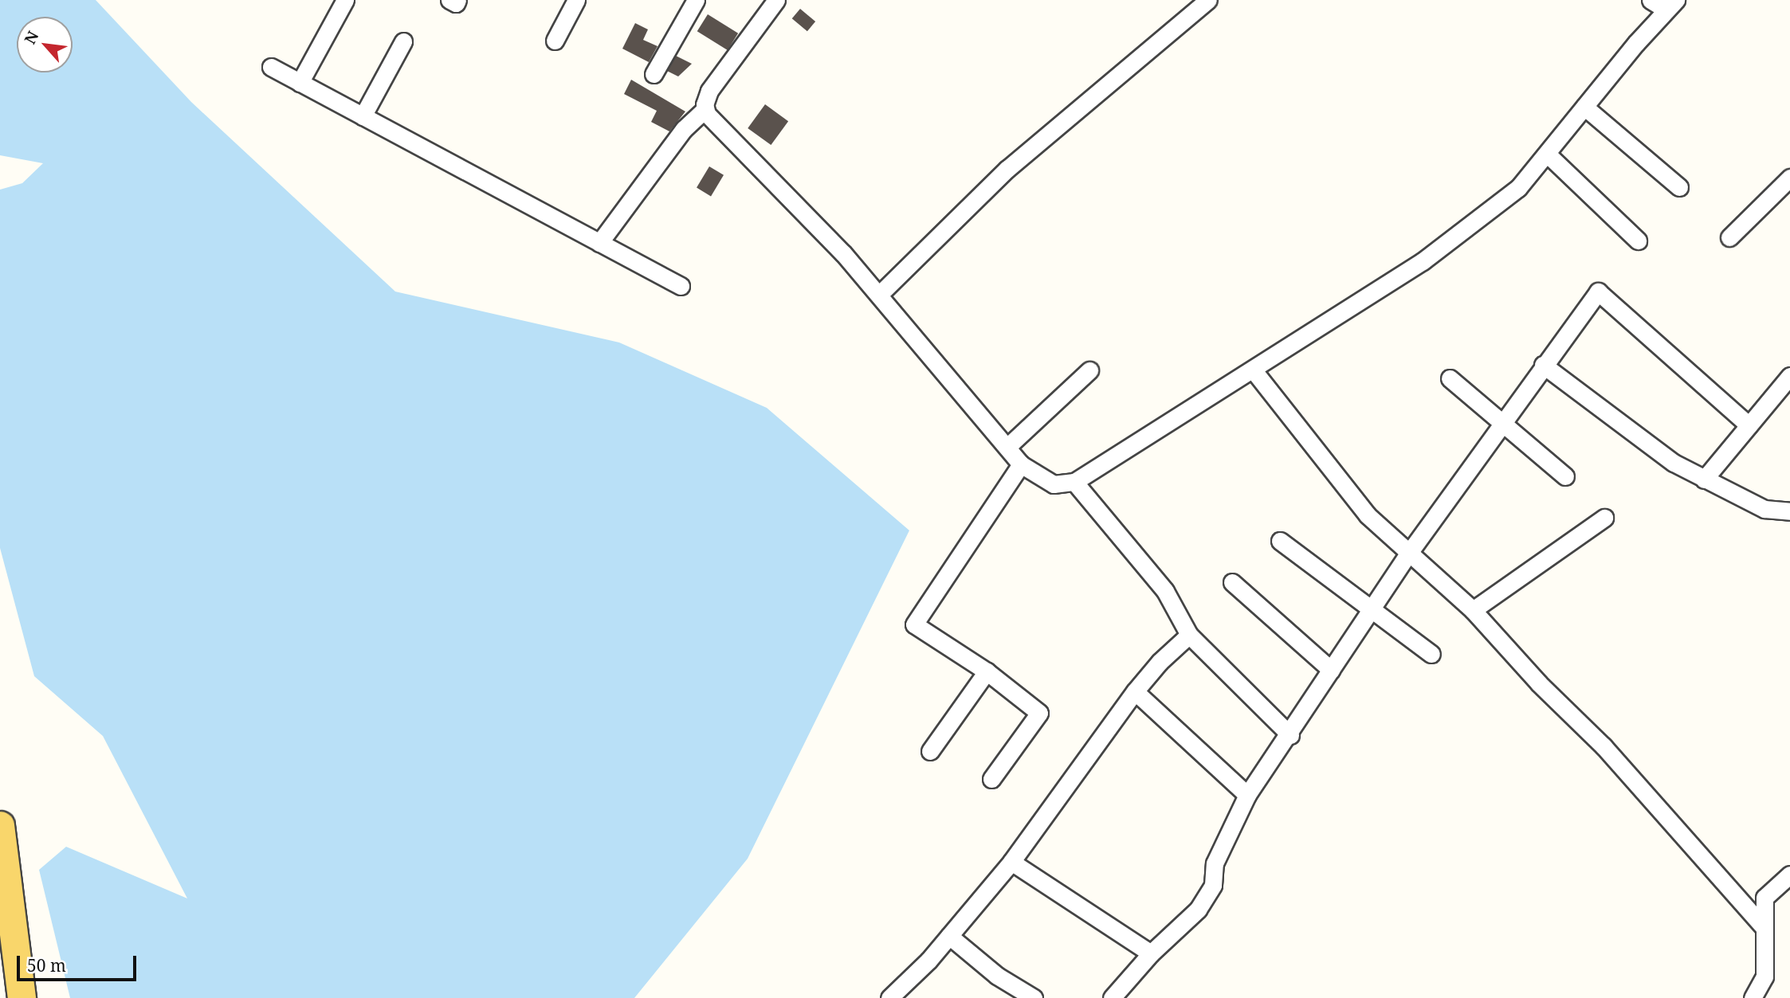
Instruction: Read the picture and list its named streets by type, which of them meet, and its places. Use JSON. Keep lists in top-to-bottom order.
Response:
{
  "scale_bar": "50 m",
  "north": "top left"
}
